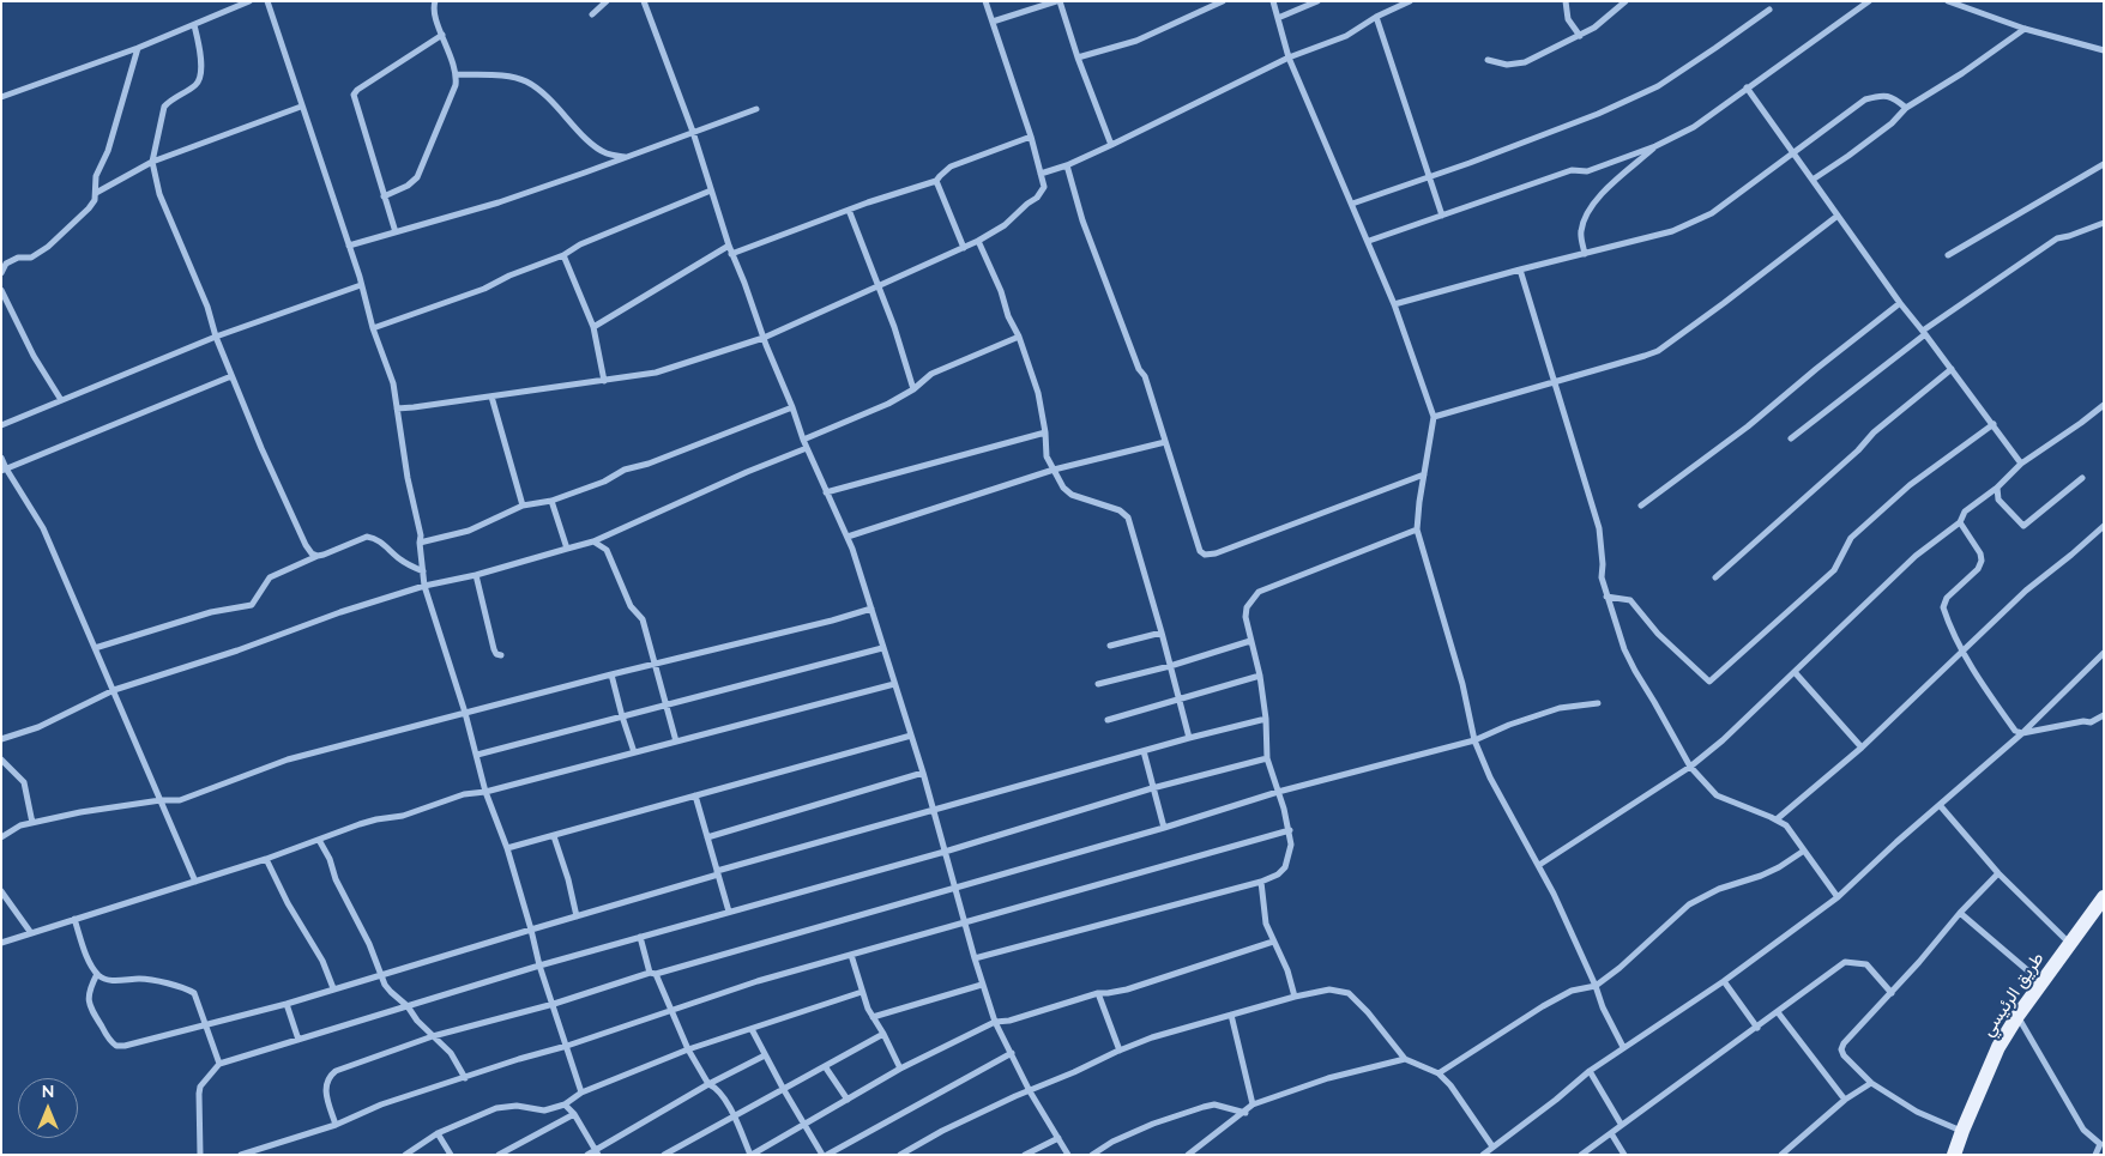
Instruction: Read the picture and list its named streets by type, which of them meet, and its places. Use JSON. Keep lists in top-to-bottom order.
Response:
{
  "streets": {
    "main road": ["طريق الرئيسي"]
  },
  "north": "top"
}
